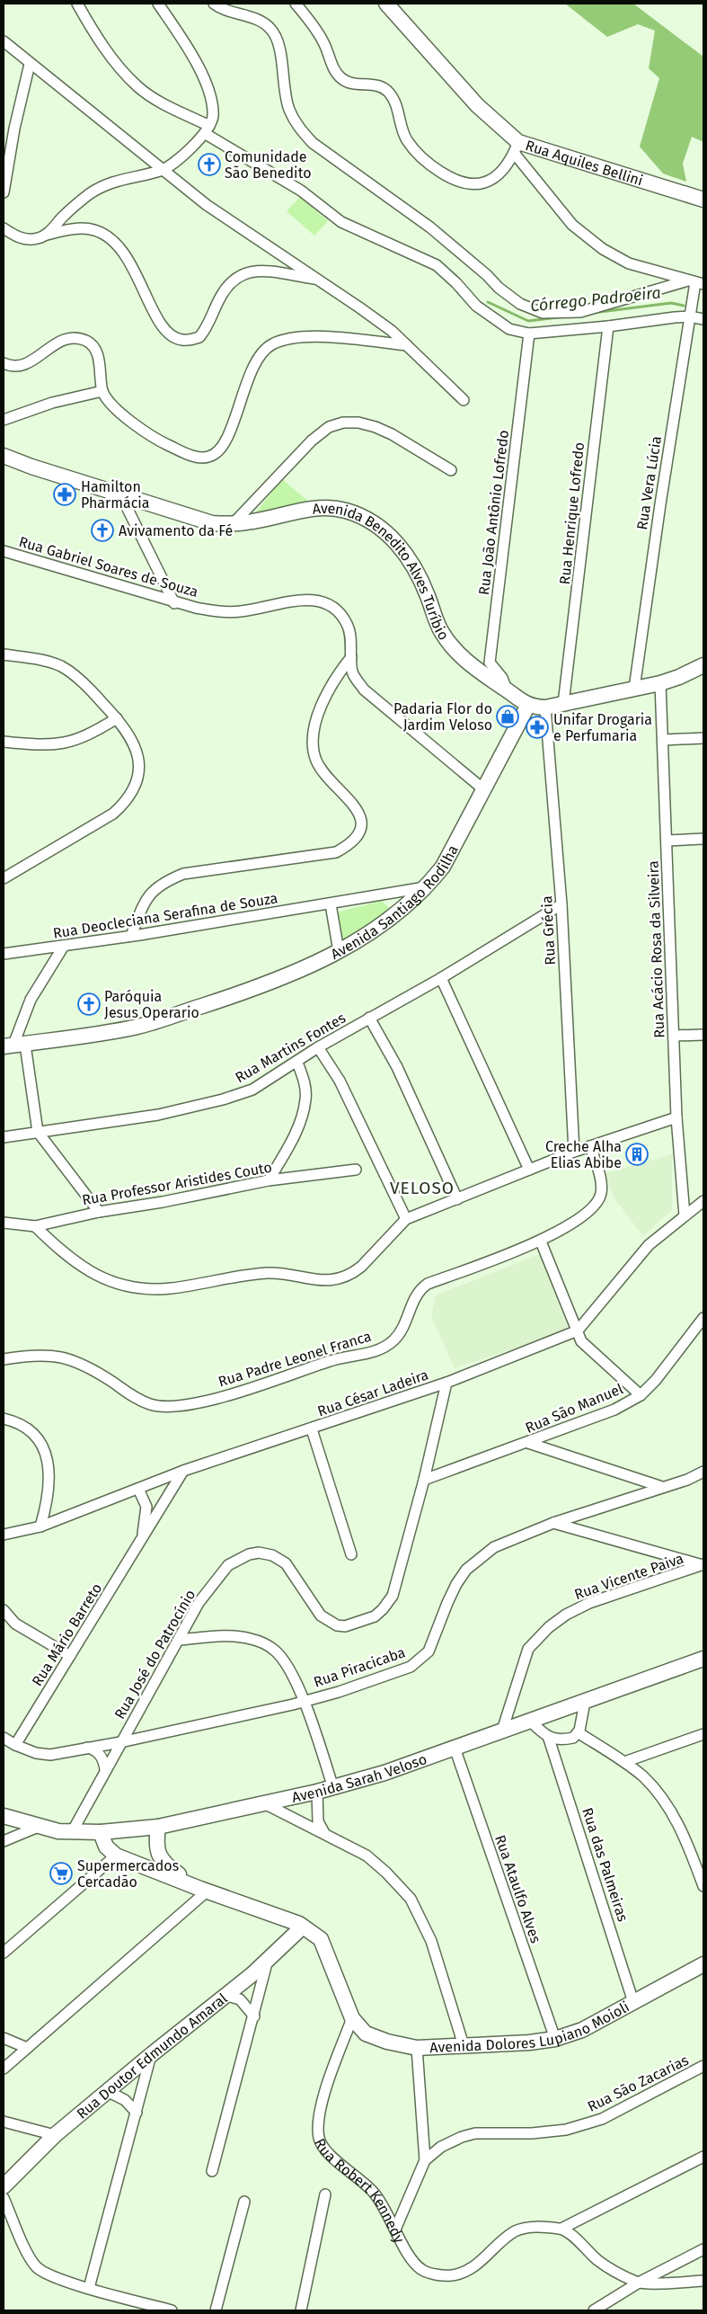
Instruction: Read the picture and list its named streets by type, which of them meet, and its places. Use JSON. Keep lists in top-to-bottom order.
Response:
{
  "streets": {
    "main road": [
      "Rua Aquiles Bellini",
      "Avenida Benedito Alves Turíbio",
      "Avenida Santiago Rodilha",
      "Avenida Sarah Veloso",
      "Avenida Dolores Lupiano Moioli",
      "Rua Doutor Edmundo Amaral"
    ],
    "street": [
      "Rua Vera Lúcia",
      "Rua João Antônio Lofredo",
      "Rua Henrique Lofredo",
      "Rua Gabriel Soares de Souza",
      "Rua Deocleciana Serafina de Souza",
      "Rua Grécia",
      "Rua Acácio Rosa da Silveira",
      "Rua Martins Fontes",
      "Rua Professor Aristides Couto",
      "Rua Padre Leonel Franca",
      "Rua César Ladeira",
      "Rua São Manuel",
      "Rua Vicente Paiva",
      "Rua Mário Barreto",
      "Rua José do Patrocínio",
      "Rua Piracicaba",
      "Rua das Palmeiras",
      "Rua Ataulfo Alves",
      "Rua São Zacarias",
      "Rua Robert Kennedy"
    ]
  },
  "crossings": [
    ["Rua João Antônio Lofredo", "Avenida Benedito Alves Turíbio"],
    ["Rua Gabriel Soares de Souza", "Avenida Santiago Rodilha"],
    ["Avenida Benedito Alves Turíbio", "Avenida Santiago Rodilha"],
    ["Avenida Santiago Rodilha", "Rua Deocleciana Serafina de Souza"],
    ["Rua Grécia", "Rua Martins Fontes"],
    ["Rua Acácio Rosa da Silveira", "Rua César Ladeira"],
    ["Rua César Ladeira", "Rua Mário Barreto"],
    ["Rua César Ladeira", "Rua José do Patrocínio"],
    ["Rua São Manuel", "Rua José do Patrocínio"],
    ["Rua Vicente Paiva", "Avenida Sarah Veloso"],
    ["Rua Mário Barreto", "Rua Piracicaba"],
    ["Rua José do Patrocínio", "Rua Piracicaba"],
    ["Rua José do Patrocínio", "Avenida Sarah Veloso"],
    ["Avenida Sarah Veloso", "Rua Ataulfo Alves"],
    ["Rua das Palmeiras", "Avenida Dolores Lupiano Moioli"],
    ["Rua Ataulfo Alves", "Avenida Dolores Lupiano Moioli"],
    ["Avenida Dolores Lupiano Moioli", "Rua Robert Kennedy"],
    ["Rua São Zacarias", "Rua Robert Kennedy"]
  ],
  "districts": ["VELOSO"],
  "water": ["Córrego Padroeira"],
  "places": {
    "church": ["Comunidade São Benedito", "Avivamento da Fé", "Paróquia Jesus Operario"],
    "pharmacy": ["Hamilton Pharmácia", "Unifar Drogaria e Perfumaria"],
    "shop": ["Padaria Flor do Jardim Veloso"],
    "building": ["Creche Alha Elias Abibe"],
    "supermarket": ["Supermercados Cercadão"]
  }
}
